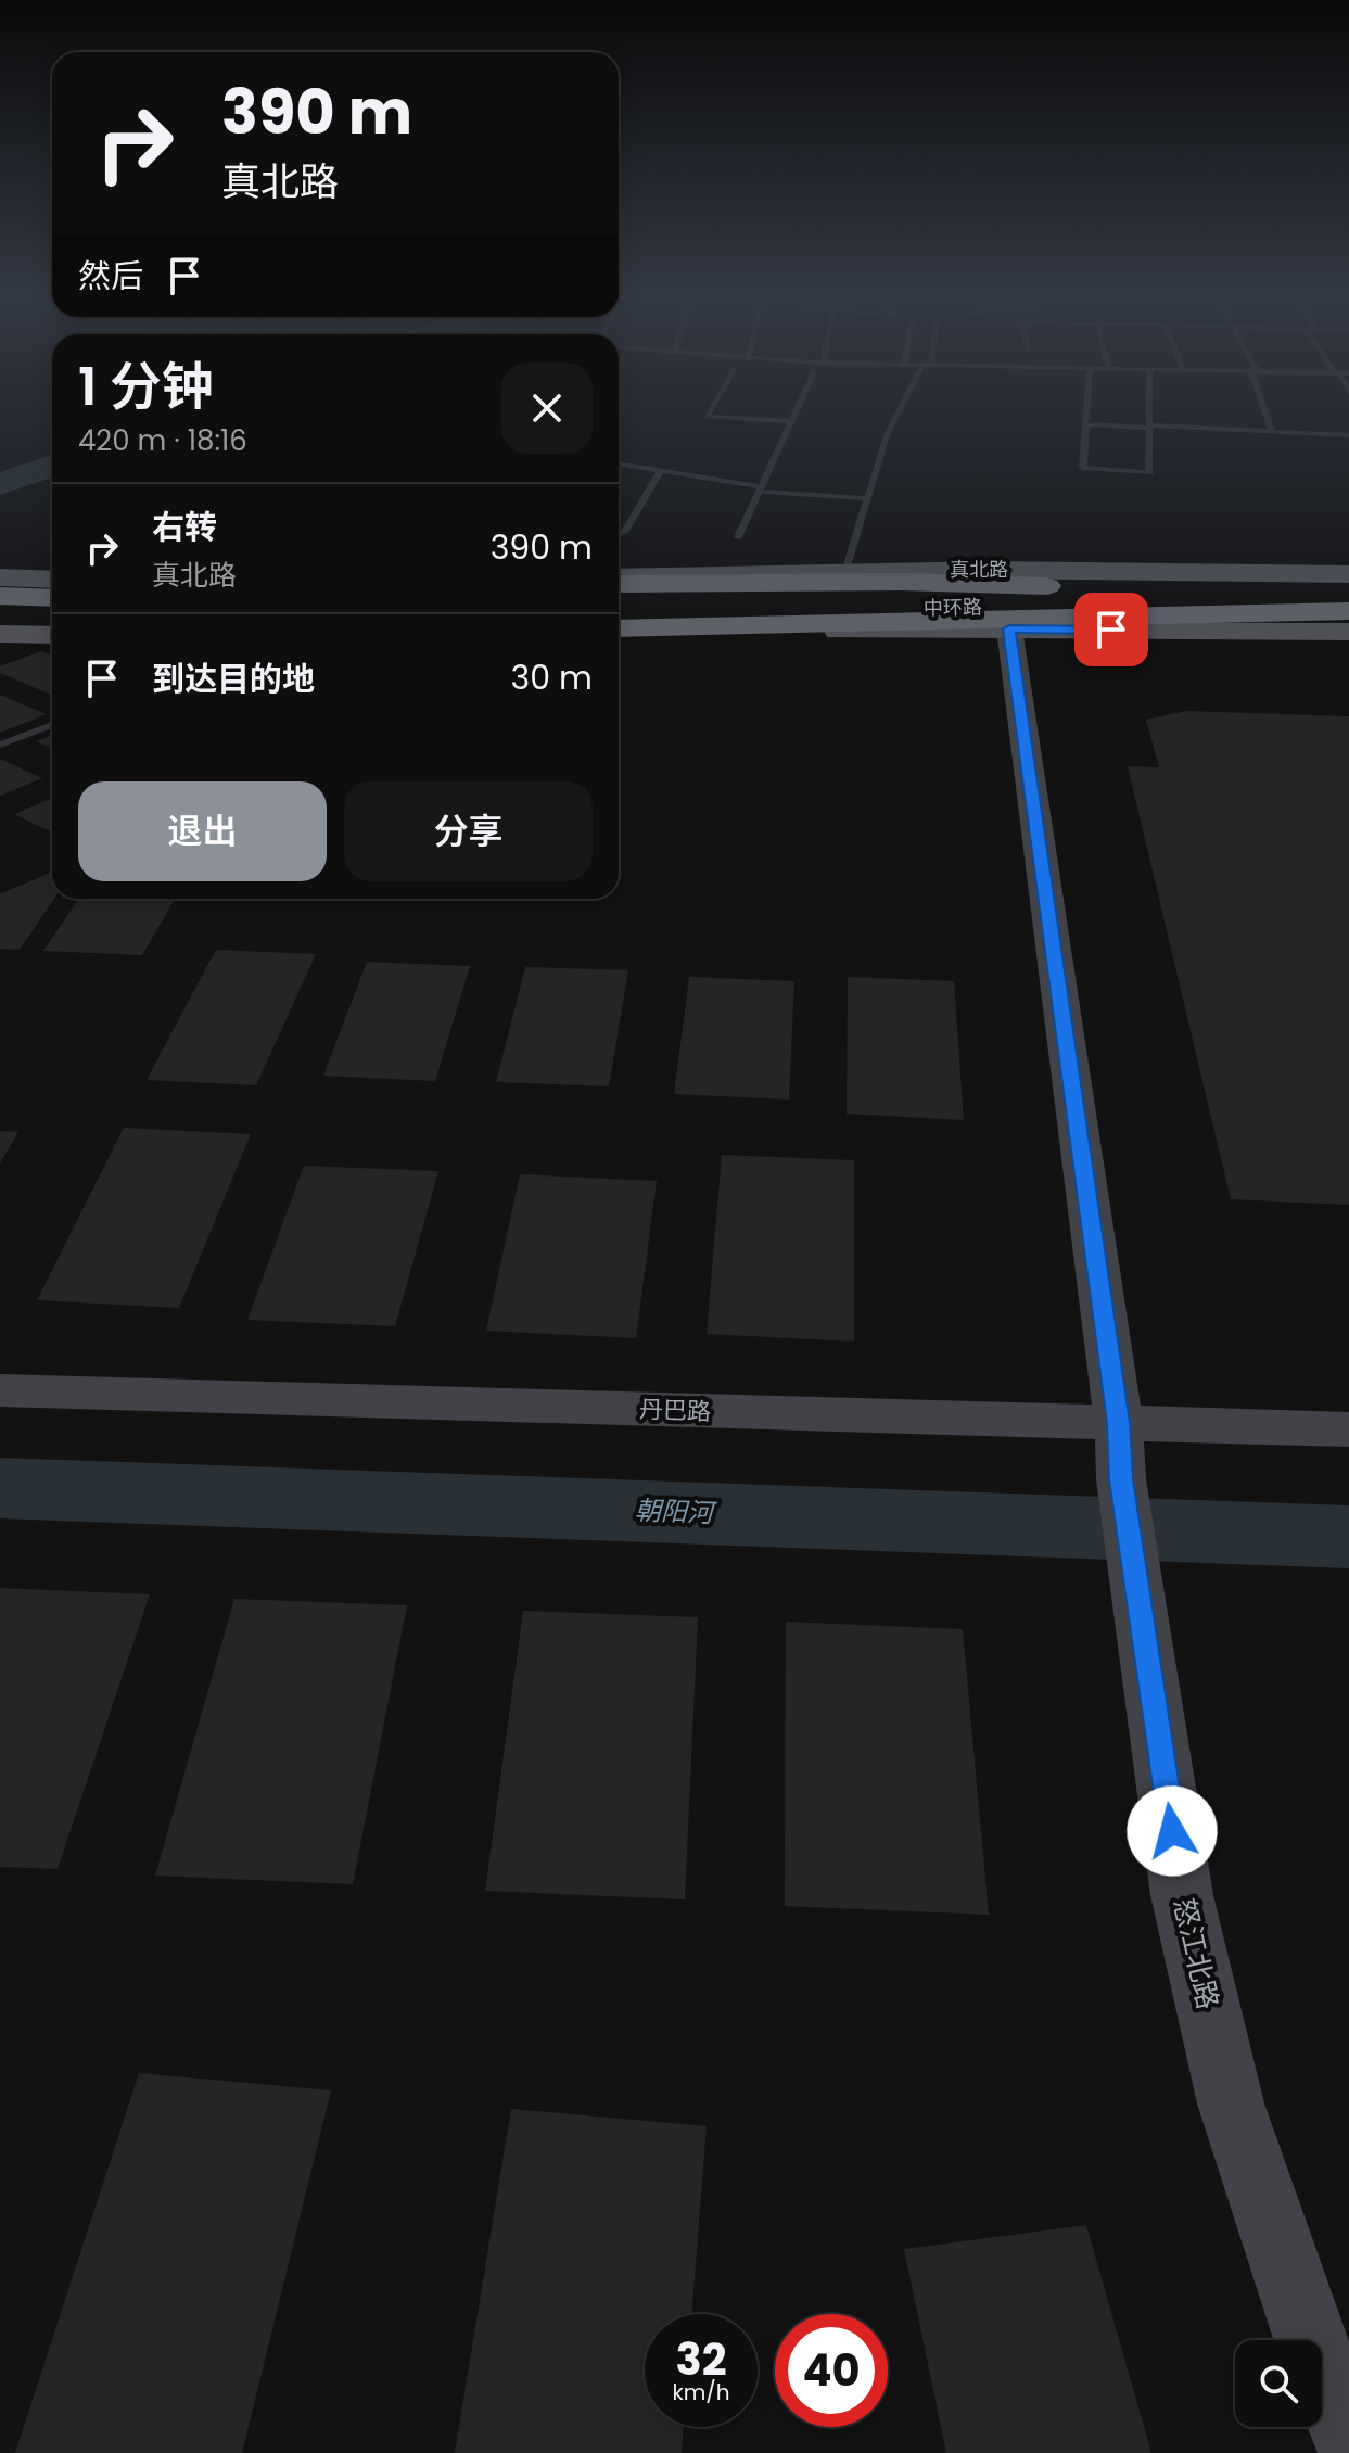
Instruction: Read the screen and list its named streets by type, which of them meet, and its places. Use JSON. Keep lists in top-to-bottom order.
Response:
{
  "streets": {
    "highway": ["中环路"],
    "main road": ["真北路"],
    "street": ["丹巴路", "怒江北路"]
  },
  "crossings": [
    ["丹巴路", "怒江北路"]
  ],
  "water": ["朝阳河"],
  "page": {
    "turn": ["390 m", "真北路"],
    "then": "然后",
    "heading": ["1 分钟", "420 m · 18:16"],
    "list": [
      {
        "name": "右转",
        "note": "真北路",
        "value": "390 m"
      },
      {
        "name": "到达目的地",
        "value": "30 m"
      }
    ],
    "buttons": ["退出", "分享"],
    "speed": "32 km/h",
    "limit": "40"
  }
}
